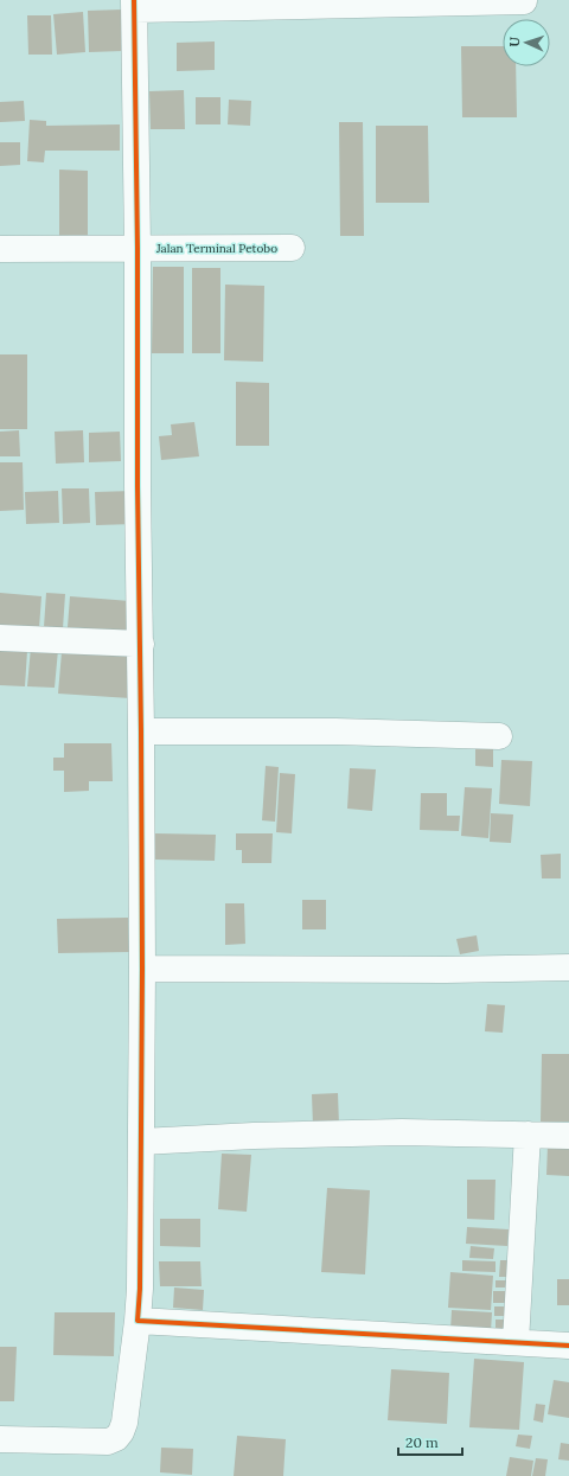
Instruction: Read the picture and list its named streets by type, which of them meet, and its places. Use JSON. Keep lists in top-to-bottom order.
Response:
{
  "streets": {
    "street": ["Jalan Terminal Petobo"]
  },
  "scale_bar": "20 m",
  "north": "left"
}
